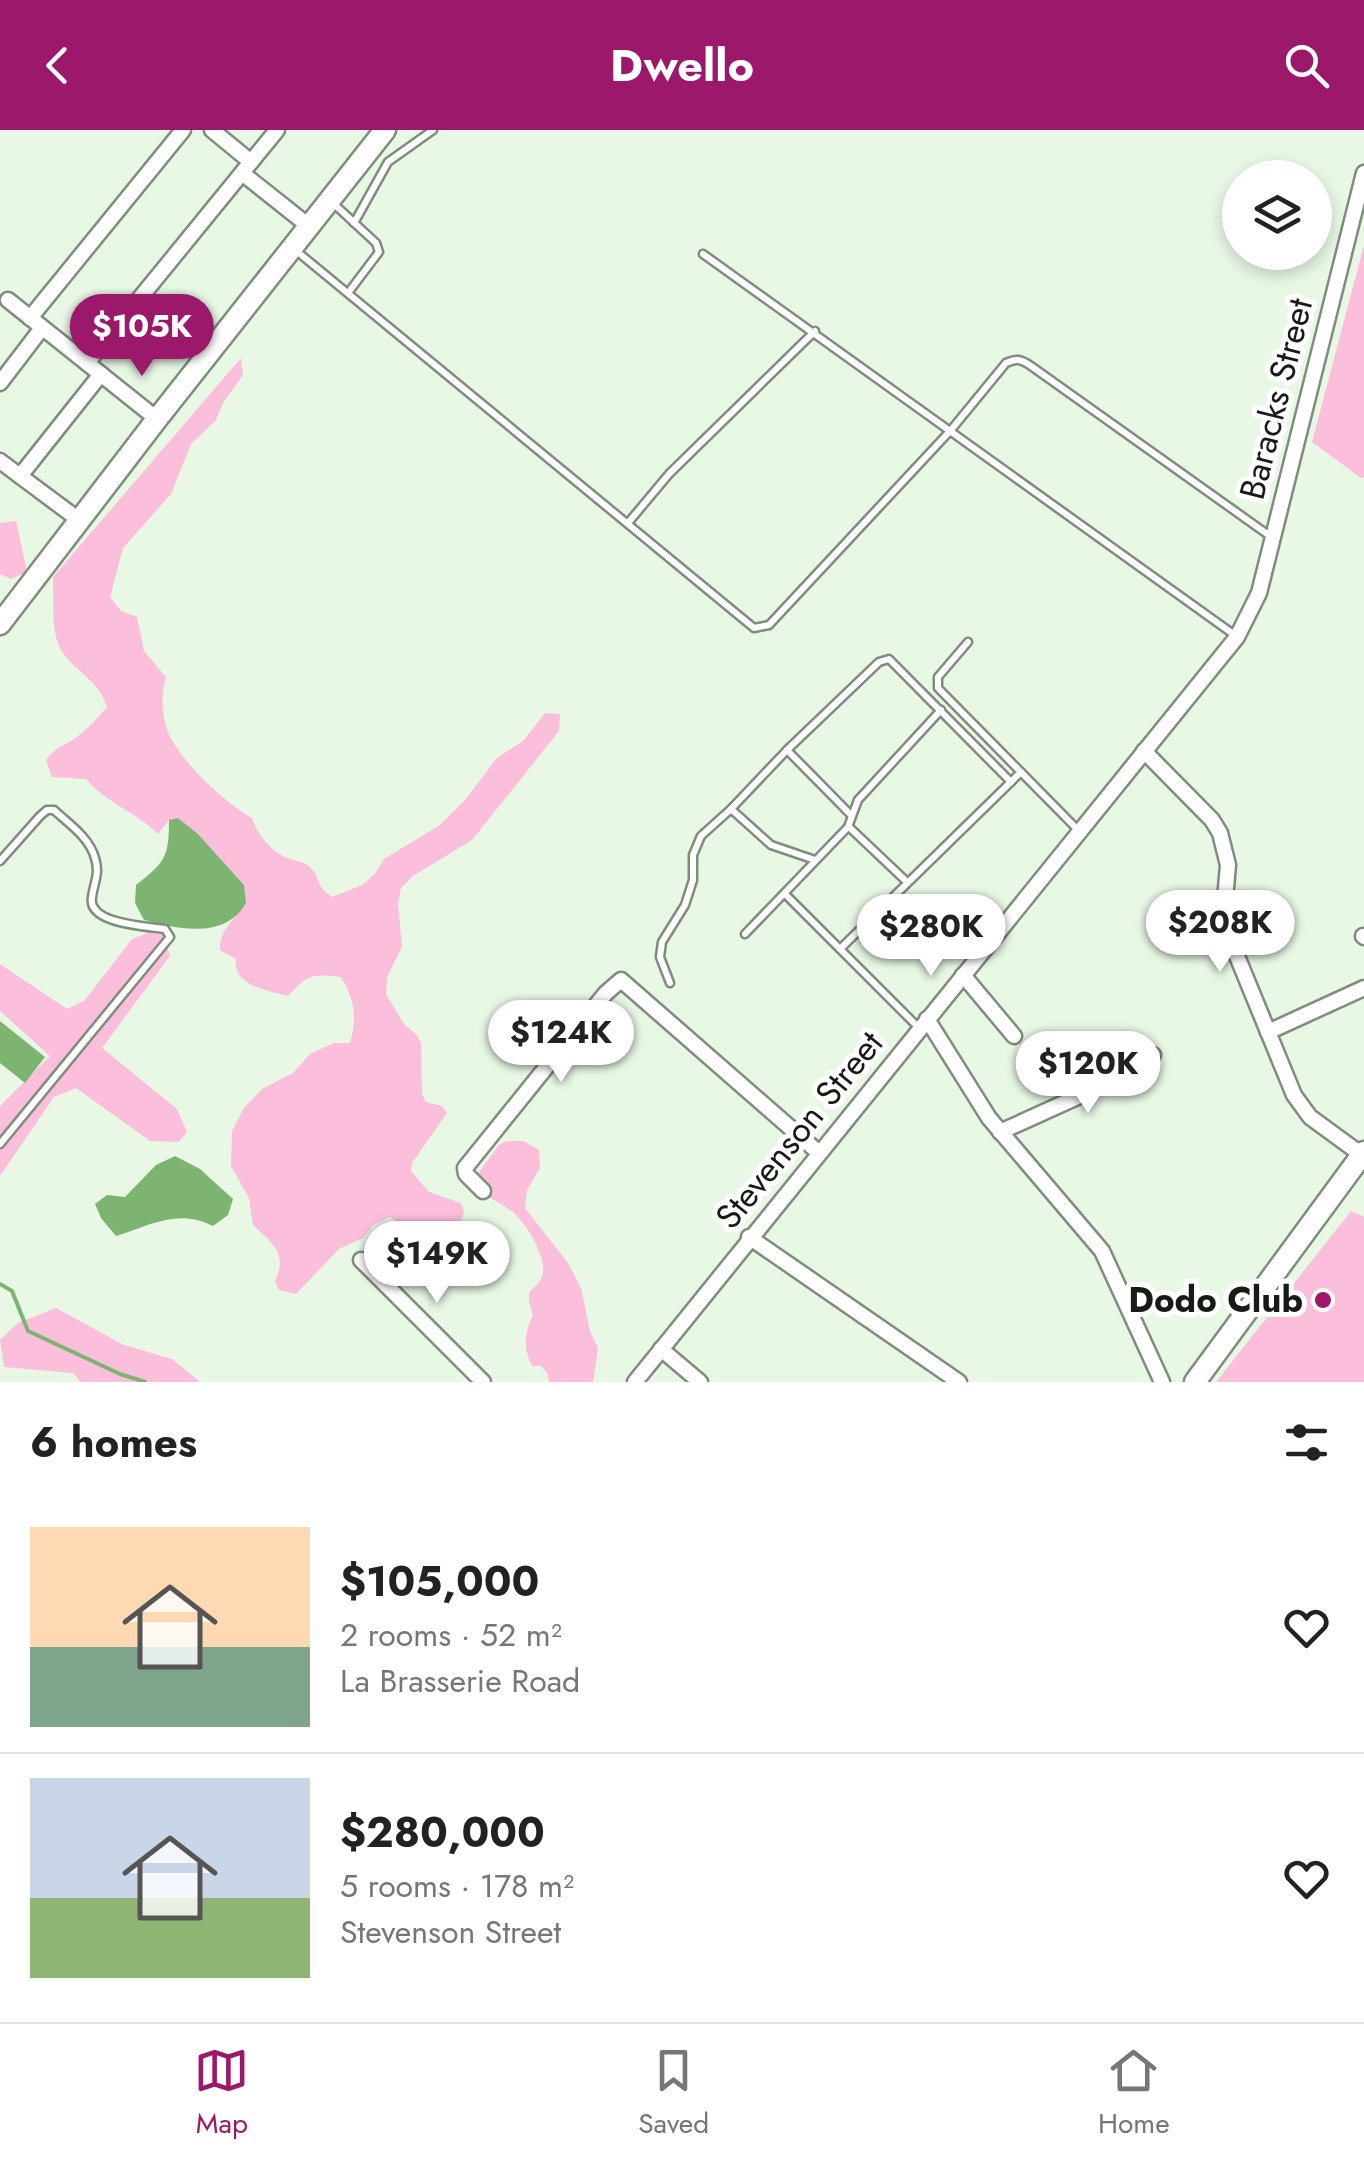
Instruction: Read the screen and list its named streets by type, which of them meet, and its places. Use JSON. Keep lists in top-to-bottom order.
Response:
{
  "streets": {
    "street": ["Baracks Street", "Stevenson Street"]
  },
  "crossings": [
    ["Baracks Street", "Stevenson Street"]
  ],
  "places": ["Dodo Club"],
  "page": {
    "header": "Dwello",
    "price": [
      "$105K",
      "$208K",
      "$280K",
      "$124K",
      "$120K",
      "$149K"
    ],
    "heading": "6 homes",
    "list": [
      {
        "name": "$105,000",
        "note": "2 rooms · 52 m² · La Brasserie Road"
      },
      {
        "name": "$280,000",
        "note": "5 rooms · 178 m² · Stevenson Street"
      }
    ],
    "tabs": ["Map", "Saved", "Home"]
  }
}
